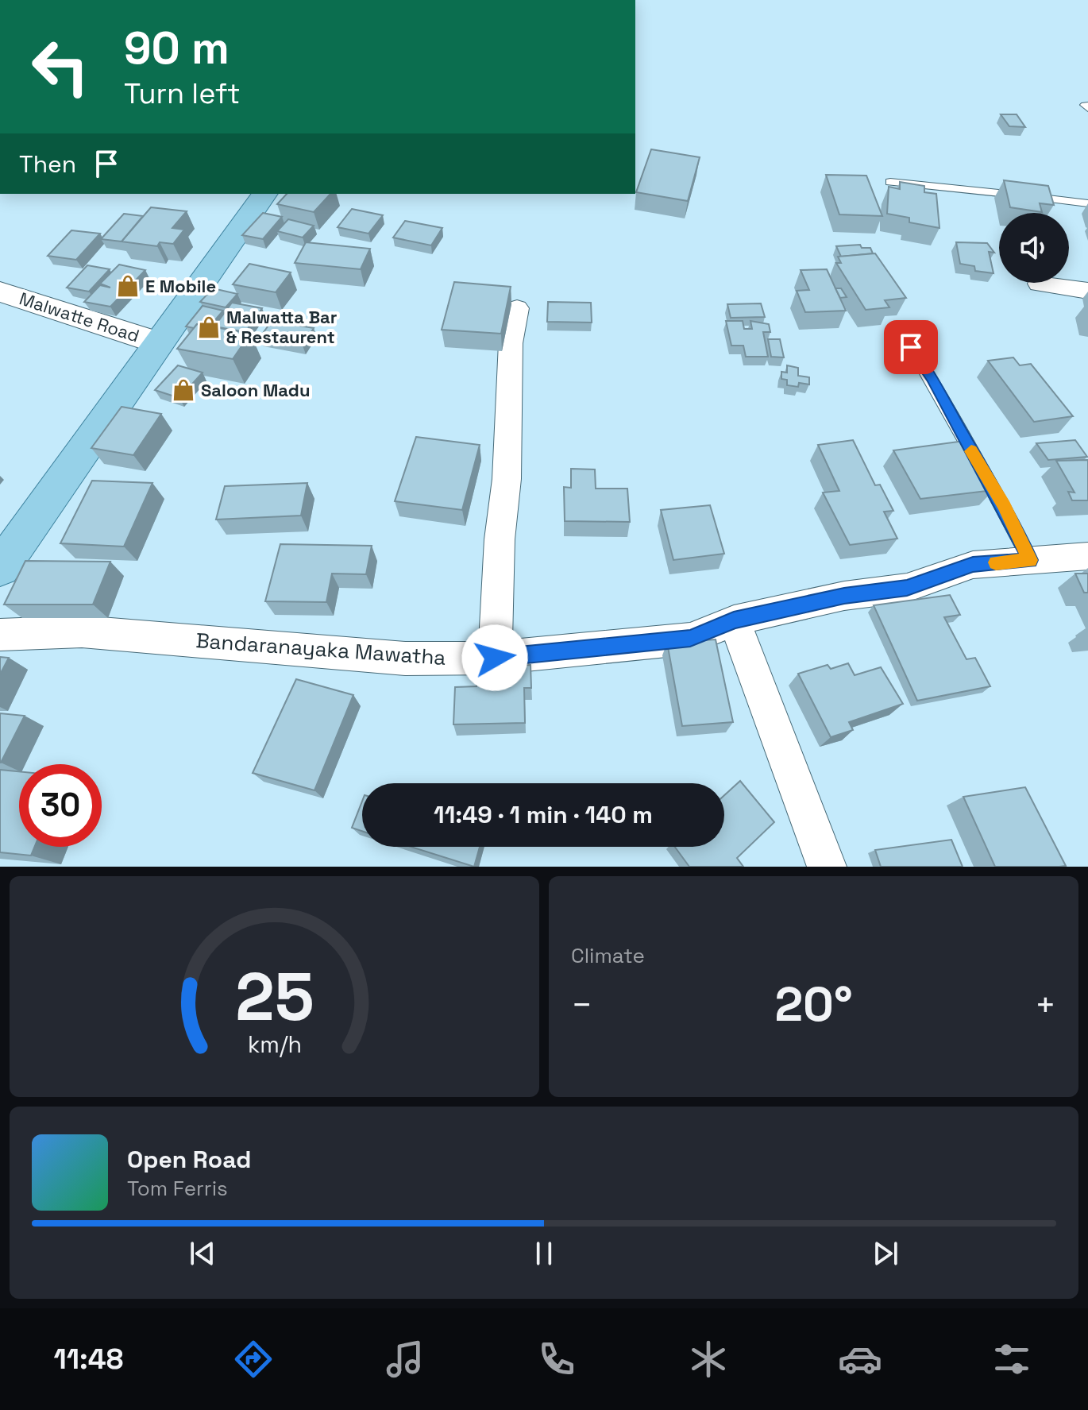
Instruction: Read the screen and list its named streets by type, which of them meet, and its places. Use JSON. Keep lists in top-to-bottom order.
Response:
{
  "streets": {
    "street": ["Malwatte Road", "Bandaranayaka Mawatha"]
  },
  "places": {
    "shop": ["E Mobile", "Malwatta Bar & Restaurent", "Saloon Madu"]
  },
  "page": {
    "turn": ["90 m", "Turn left"],
    "then": "Then",
    "limit": "30",
    "trip": "11:49 · 1 min · 140 m",
    "tile": "Climate",
    "heat": ["−", "20°", "+"],
    "song": ["Open Road", "Tom Ferris"],
    "tabs": "11:48",
    "gauge": ["25", "km/h"]
  }
}
